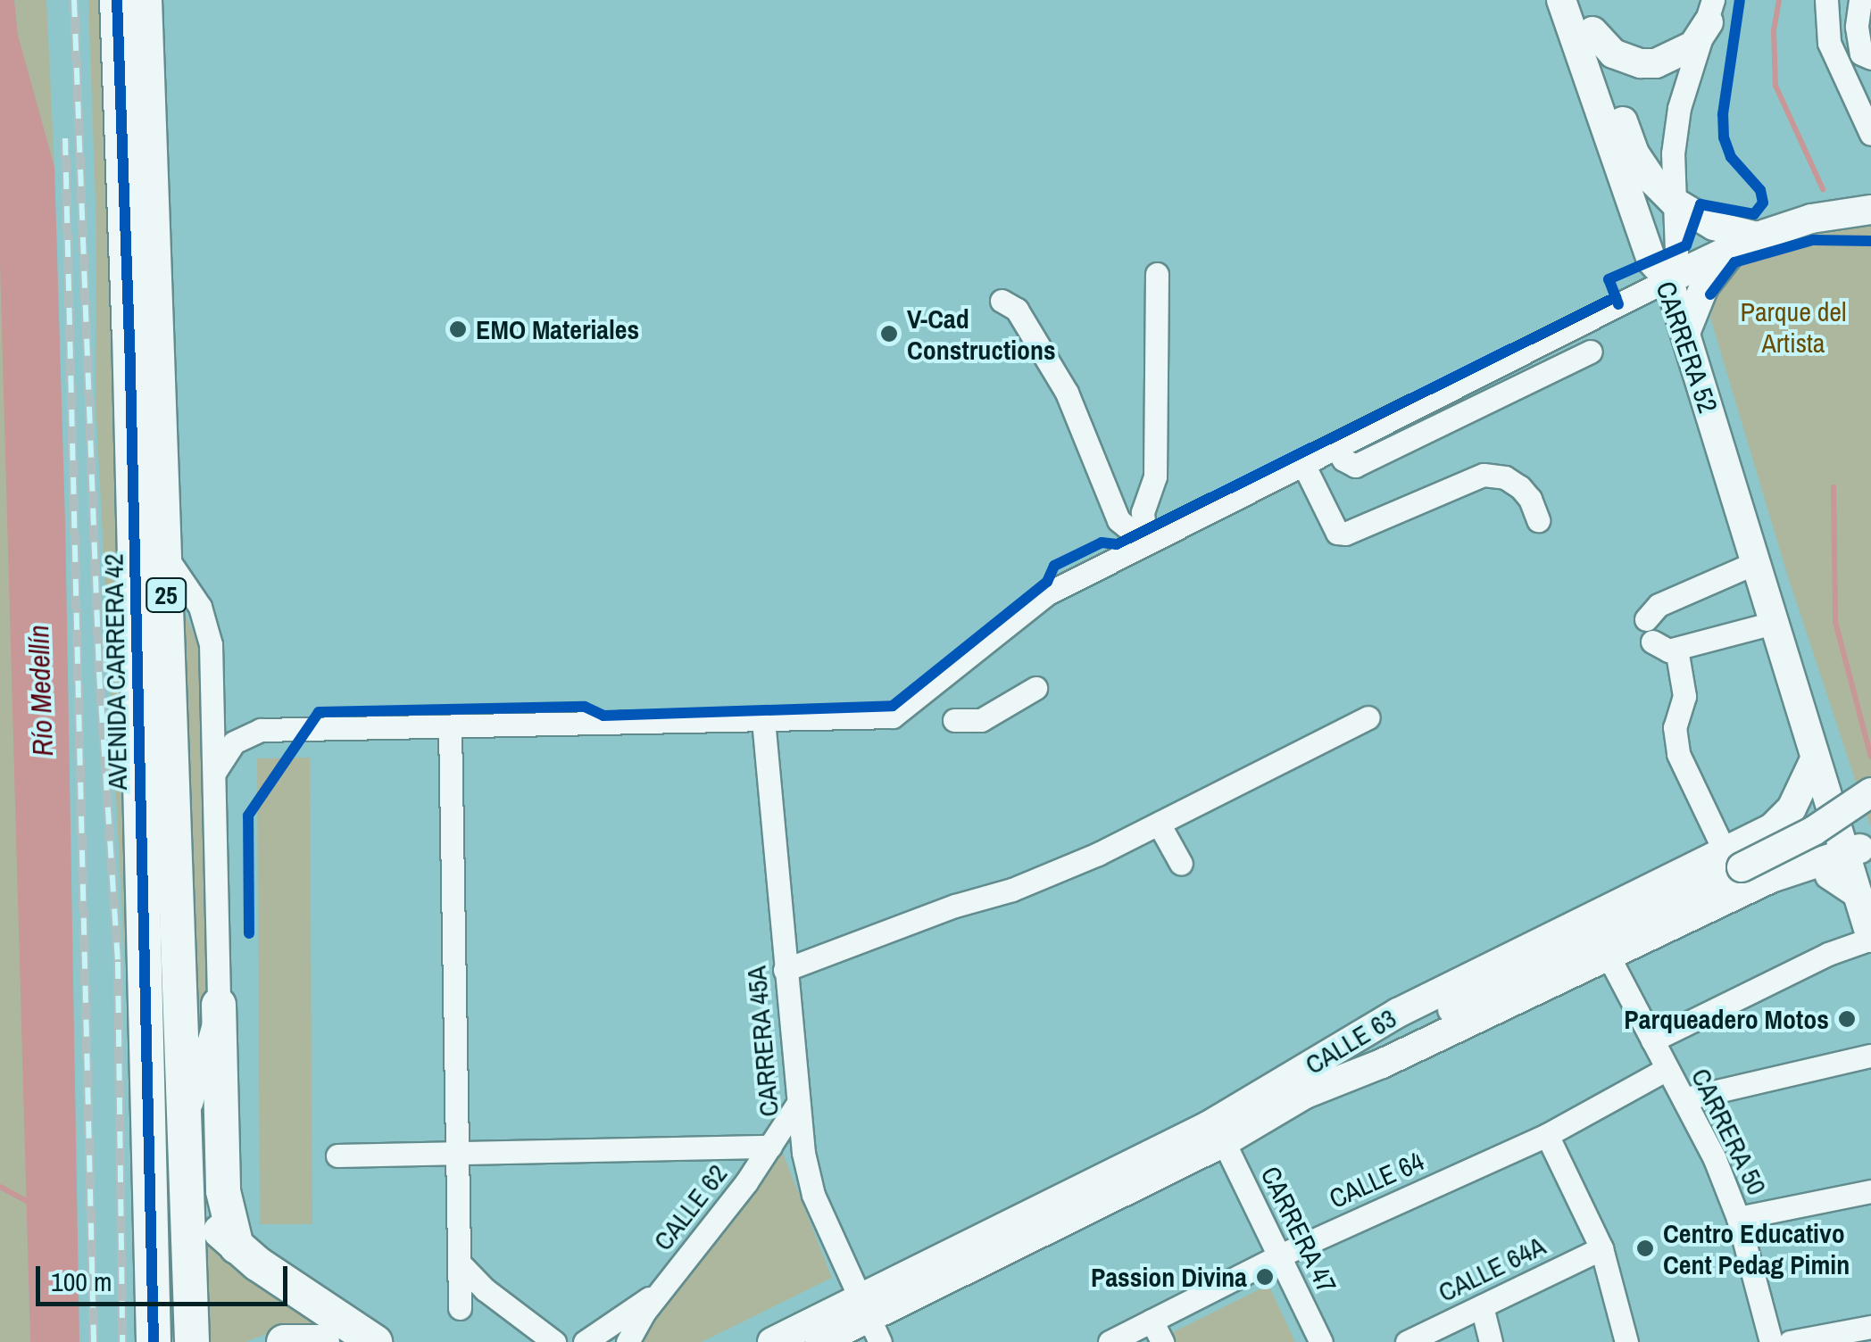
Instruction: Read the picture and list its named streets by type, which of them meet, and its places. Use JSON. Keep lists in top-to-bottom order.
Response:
{
  "streets": {
    "highway": ["25", "AVENIDA CARRERA 42"],
    "main road": ["CARRERA 52", "CALLE 63"],
    "street": [
      "CARRERA 45A",
      "CARRERA 50",
      "CALLE 64",
      "CALLE 62",
      "CARRERA 47",
      "CALLE 64A"
    ]
  },
  "crossings": [
    ["CARRERA 52", "CALLE 63"],
    ["CARRERA 45A", "CALLE 63"],
    ["CARRERA 45A", "CALLE 62"],
    ["CALLE 63", "CARRERA 50"],
    ["CALLE 63", "CARRERA 47"],
    ["CARRERA 50", "CALLE 64"],
    ["CALLE 64", "CARRERA 47"]
  ],
  "water": ["Río Medellín"],
  "parks": ["Parque del Artista"],
  "places": [
    "EMO Materiales",
    "V-Cad Constructions",
    "Parqueadero Motos",
    "Centro Educativo Cent Pedag Pimin",
    "Passion Divina"
  ],
  "scale_bar": "100 m"
}
